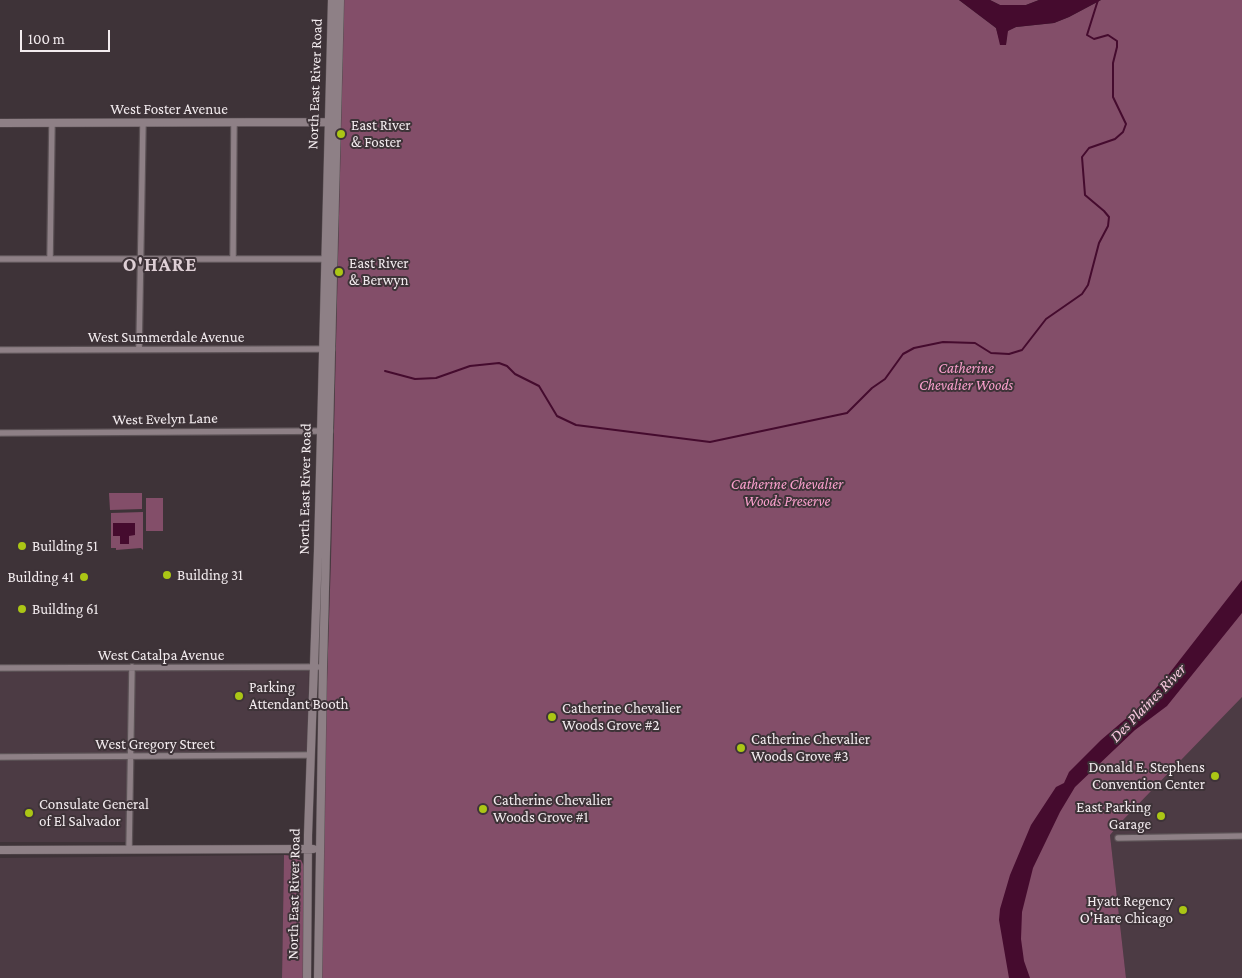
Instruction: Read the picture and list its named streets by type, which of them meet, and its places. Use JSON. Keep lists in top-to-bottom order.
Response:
{
  "streets": {
    "main road": ["North East River Road", "West Foster Avenue"],
    "street": [
      "West Summerdale Avenue",
      "West Evelyn Lane",
      "West Catalpa Avenue",
      "West Gregory Street"
    ]
  },
  "crossings": [
    ["North East River Road", "West Foster Avenue"],
    ["North East River Road", "West Summerdale Avenue"],
    ["North East River Road", "West Evelyn Lane"],
    ["North East River Road", "West Catalpa Avenue"],
    ["North East River Road", "West Gregory Street"]
  ],
  "districts": ["O'HARE"],
  "water": ["Des Plaines River"],
  "parks": ["Catherine Chevalier Woods", "Catherine Chevalier Woods Preserve"],
  "places": [
    "East River & Foster",
    "East River & Berwyn",
    "Building 51",
    "Building 31",
    "Building 41",
    "Building 61",
    "Parking Attendant Booth",
    "Catherine Chevalier Woods Grove #2",
    "Catherine Chevalier Woods Grove #3",
    "Donald E. Stephens Convention Center",
    "Catherine Chevalier Woods Grove #1",
    "Consulate General of El Salvador",
    "East Parking Garage",
    "Hyatt Regency O'Hare Chicago"
  ],
  "scale_bar": "100 m"
}
